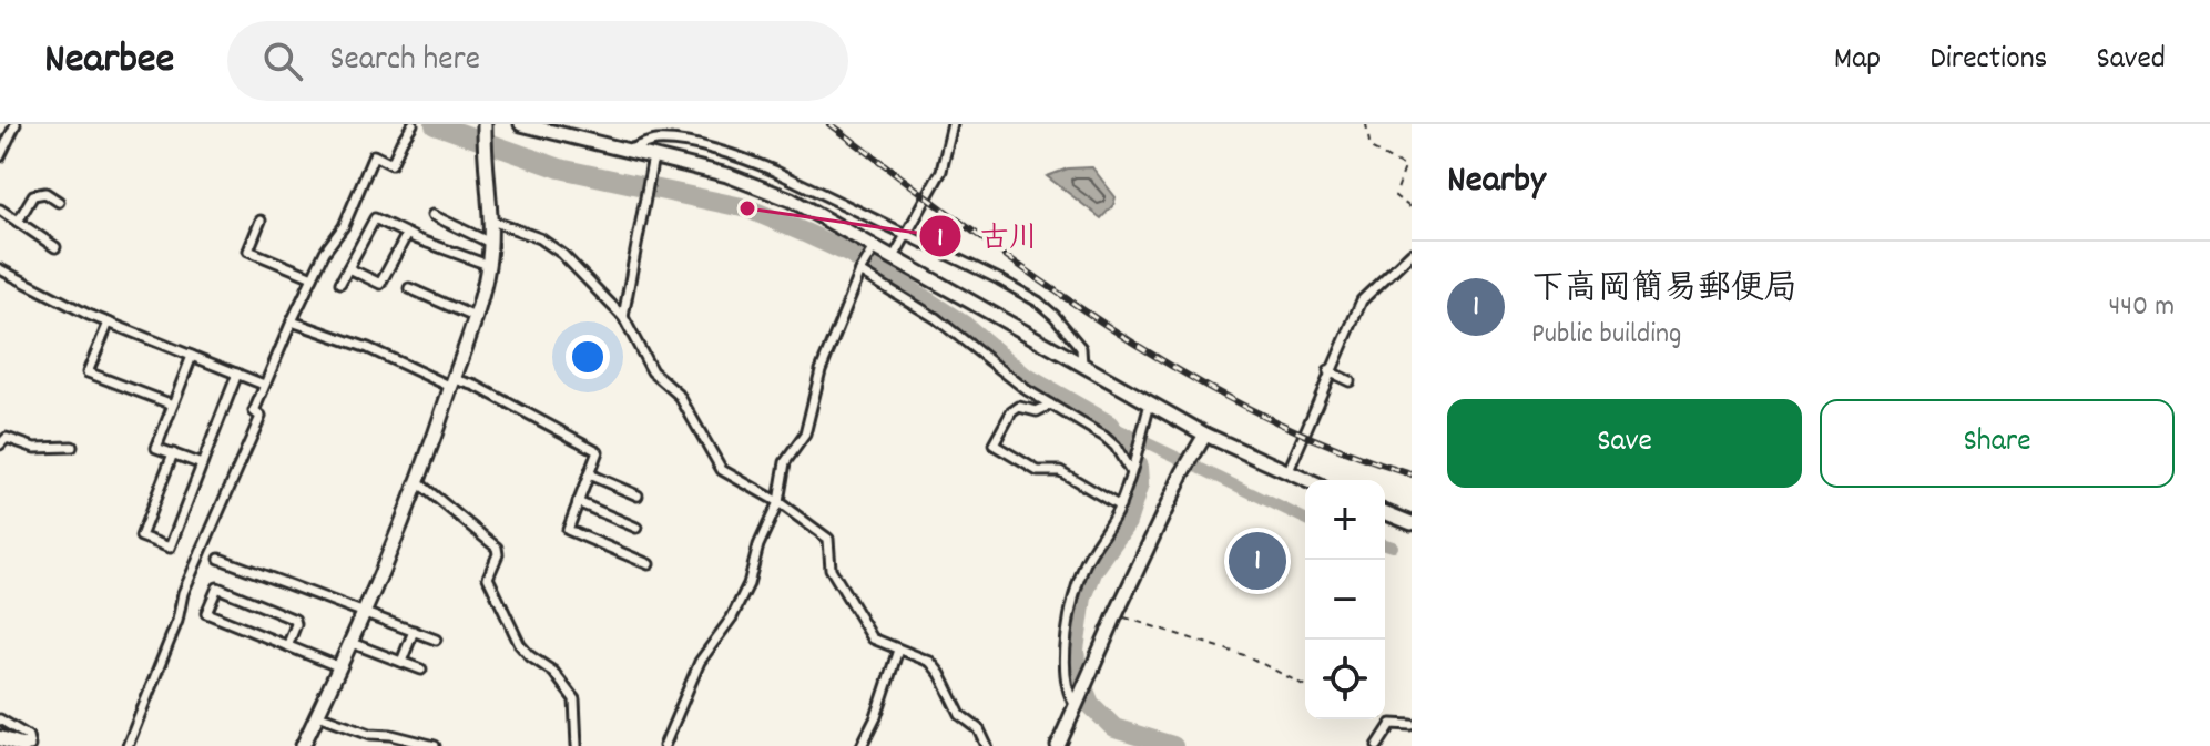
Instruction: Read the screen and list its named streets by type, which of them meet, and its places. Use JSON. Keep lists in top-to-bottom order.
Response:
{
  "places": ["古川"],
  "page": {
    "header": "Nearbee",
    "search": "Search here",
    "nav": ["Map", "Directions", "Saved"],
    "heading": "Nearby",
    "list": [
      {
        "mark": "1",
        "name": "下高岡簡易郵便局",
        "note": "Public building",
        "value": "440 m"
      }
    ],
    "buttons": ["Save", "Share"],
    "map_buttons": ["+", "−"],
    "pins": "1"
  }
}
